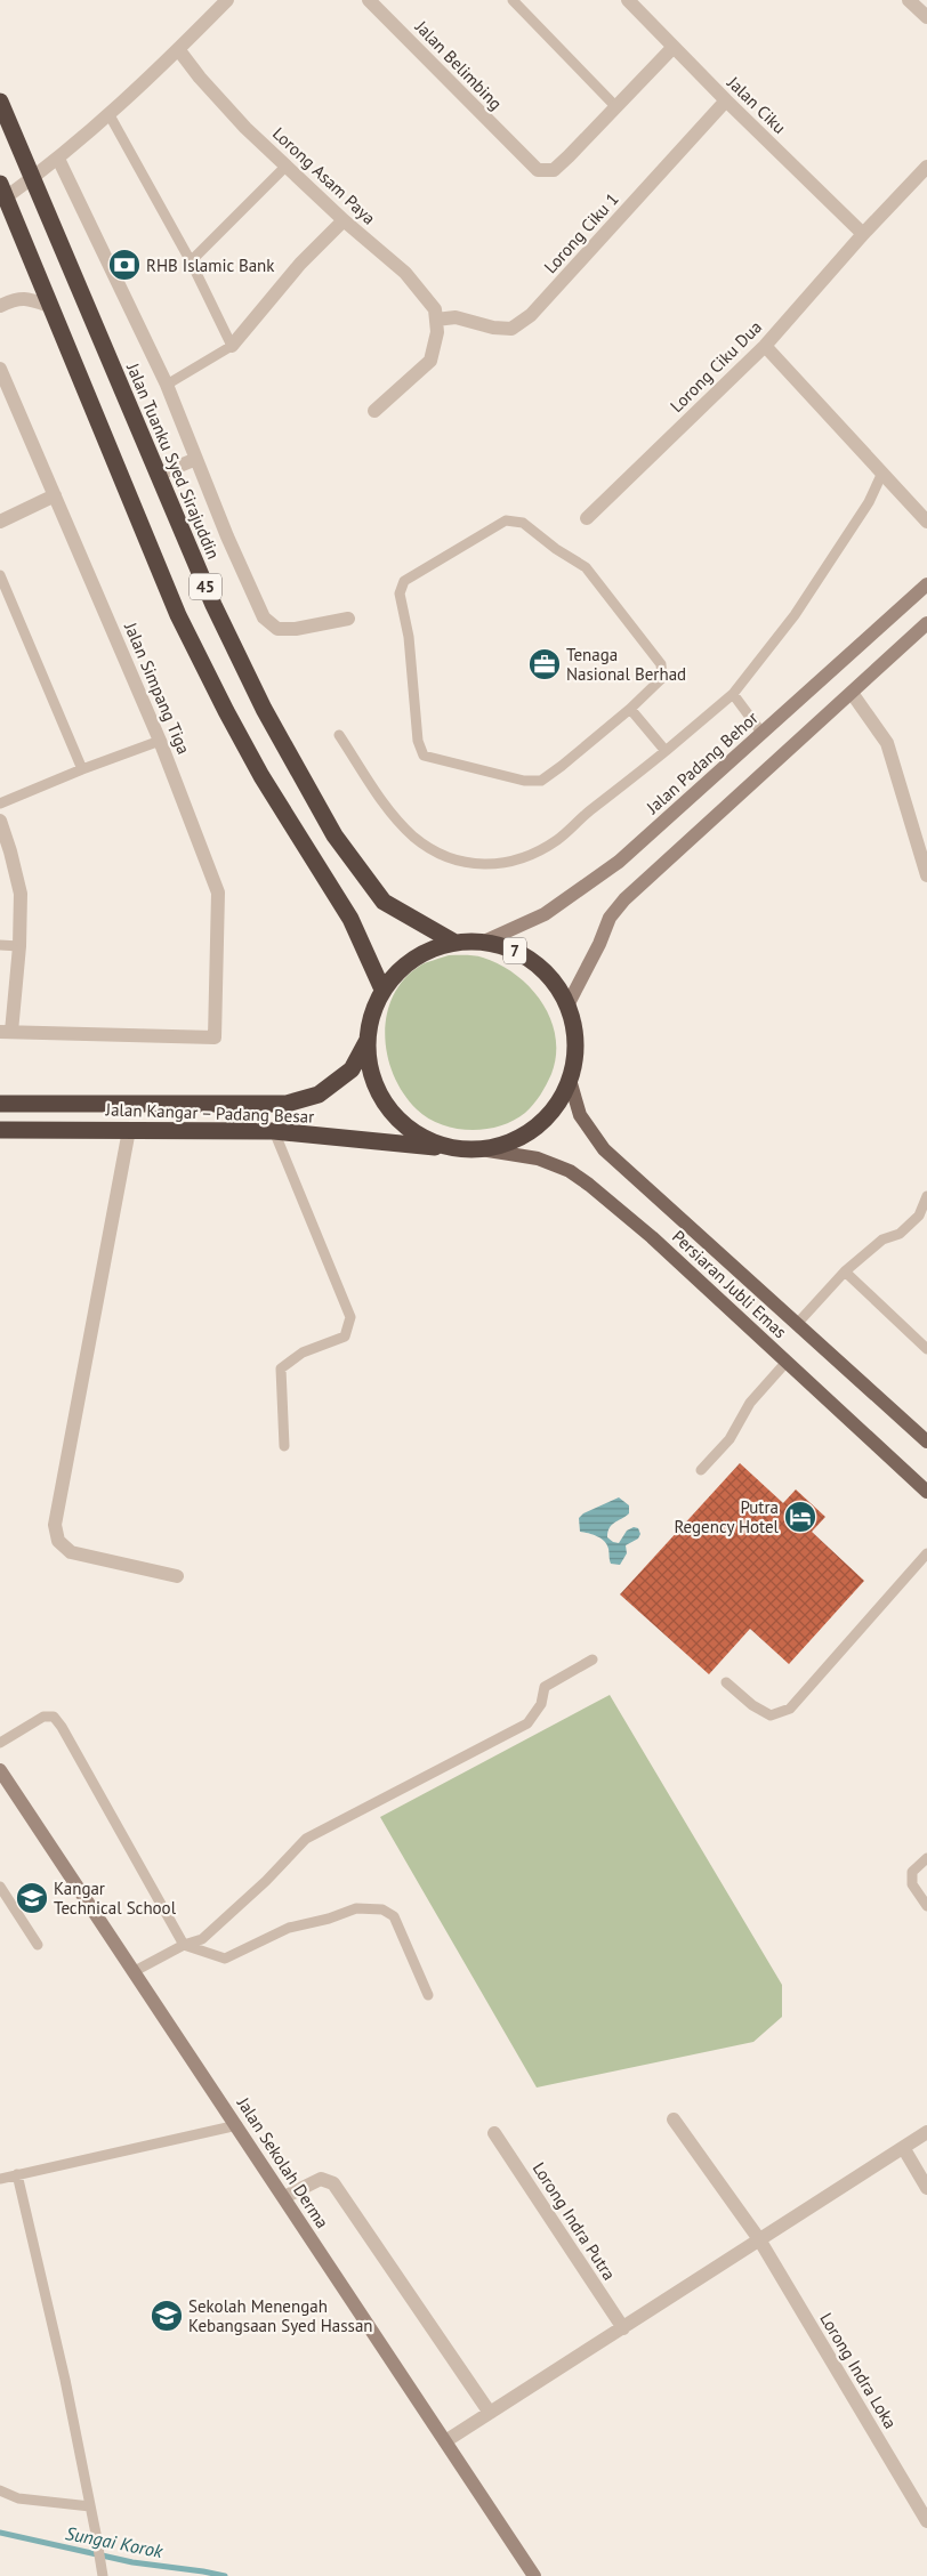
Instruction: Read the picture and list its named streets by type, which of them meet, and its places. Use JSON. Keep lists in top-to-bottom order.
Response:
{
  "streets": {
    "highway": [
      "Jalan Tuanku Syed Sirajuddin",
      "45",
      "7",
      "Jalan Kangar – Padang Besar"
    ],
    "main road": ["Jalan Padang Behor", "Persiaran Jubli Emas", "Jalan Sekolah Derma"],
    "street": [
      "Jalan Belimbing",
      "Jalan Ciku",
      "Lorong Asam Paya",
      "Lorong Ciku 1",
      "Lorong Ciku Dua",
      "Jalan Simpang Tiga",
      "Lorong Indra Putra",
      "Lorong Indra Loka"
    ]
  },
  "crossings": [
    ["Jalan Belimbing", "Jalan Ciku"],
    ["Jalan Ciku", "Lorong Ciku 1"],
    ["Jalan Ciku", "Lorong Ciku Dua"],
    ["Lorong Asam Paya", "Lorong Ciku 1"],
    ["Jalan Tuanku Syed Sirajuddin", "7"],
    ["45", "7"],
    ["Jalan Padang Behor", "7"],
    ["7", "Jalan Kangar – Padang Besar"],
    ["7", "Persiaran Jubli Emas"]
  ],
  "water": ["Sungai Korok"],
  "places": {
    "bank": ["RHB Islamic Bank"],
    "office": ["Tenaga Nasional Berhad"],
    "hotel": ["Putra Regency Hotel"],
    "school or university": ["Kangar Technical School", "Sekolah Menengah Kebangsaan Syed Hassan"]
  }
}
